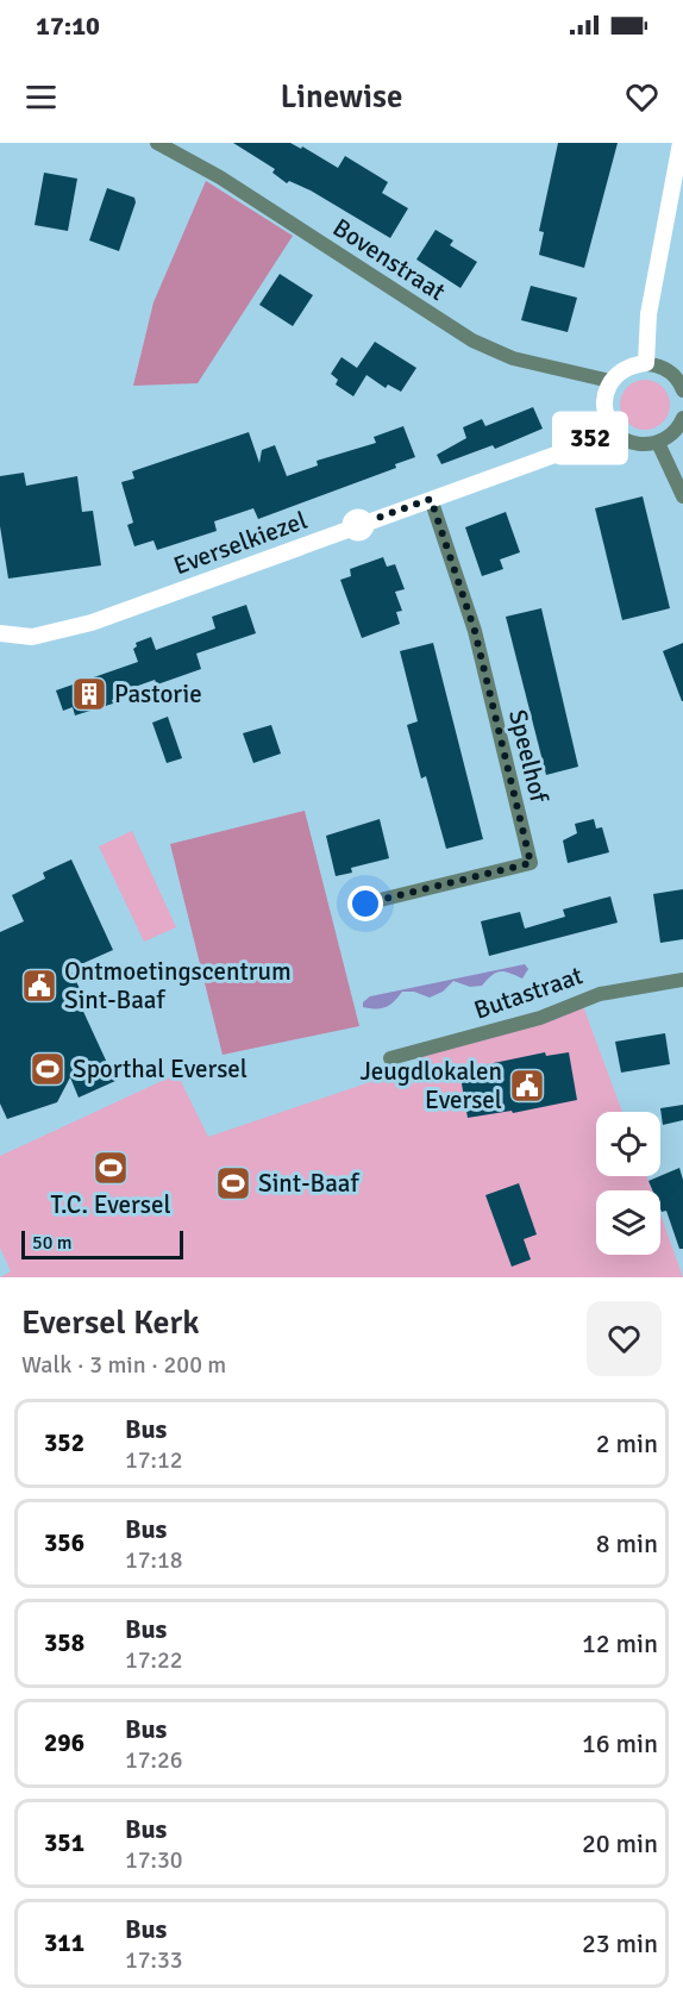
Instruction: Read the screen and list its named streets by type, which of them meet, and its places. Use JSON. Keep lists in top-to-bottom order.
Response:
{
  "streets": {
    "street": [
      "Bovenstraat",
      "Everselkiezel",
      "Speelhof",
      "Butastraat"
    ]
  },
  "crossings": [
    ["Everselkiezel", "Speelhof"]
  ],
  "places": {
    "building": ["Pastorie"],
    "public building": ["Ontmoetingscentrum Sint-Baaf", "Jeugdlokalen Eversel"],
    "sports": ["Sporthal Eversel", "T.C. Eversel", "Sint-Baaf"]
  },
  "lines": ["bus line 352"],
  "scale_bar": "50 m",
  "page": {
    "status": "17:10",
    "header": "Linewise",
    "on_map": "352",
    "scale": "50 m",
    "heading": ["Eversel Kerk", "Walk · 3 min · 200 m"],
    "list": [
      {
        "mark": "352",
        "name": "Bus",
        "note": "17:12",
        "value": "2 min"
      },
      {
        "mark": "356",
        "name": "Bus",
        "note": "17:18",
        "value": "8 min"
      },
      {
        "mark": "358",
        "name": "Bus",
        "note": "17:22",
        "value": "12 min"
      },
      {
        "mark": "296",
        "name": "Bus",
        "note": "17:26",
        "value": "16 min"
      },
      {
        "mark": "351",
        "name": "Bus",
        "note": "17:30",
        "value": "20 min"
      },
      {
        "mark": "311",
        "name": "Bus",
        "note": "17:33",
        "value": "23 min"
      }
    ]
  }
}
